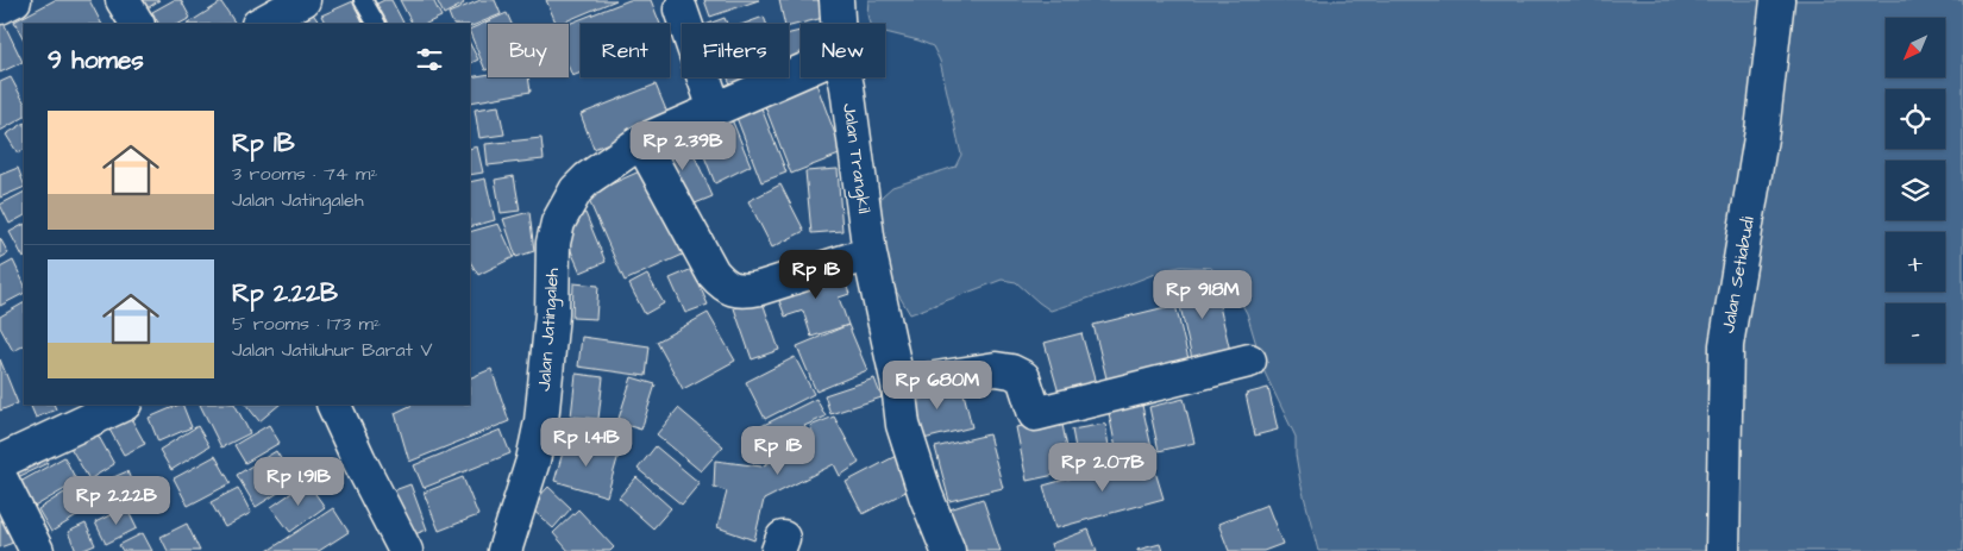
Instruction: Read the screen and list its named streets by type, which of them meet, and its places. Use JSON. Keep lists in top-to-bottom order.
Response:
{
  "streets": {
    "main road": ["Jalan Trangkil", "Jalan Setiabudi", "Jalan Jatingaleh"]
  },
  "north": "bottom left",
  "page": {
    "map_buttons": ["+", "−"],
    "chip": [
      "Buy",
      "Rent",
      "Filters",
      "New"
    ],
    "heading": "9 homes",
    "list": [
      {
        "name": "Rp 1B",
        "note": "3 rooms · 74 m² · Jalan Jatingaleh"
      },
      {
        "name": "Rp 2.22B",
        "note": "5 rooms · 173 m² · Jalan Jatiluhur Barat V"
      }
    ],
    "price": [
      "Rp 2.39B",
      "Rp 1B",
      "Rp 918M",
      "Rp 680M",
      "Rp 1.41B",
      "Rp 1B",
      "Rp 2.07B",
      "Rp 1.91B",
      "Rp 2.22B"
    ]
  }
}
